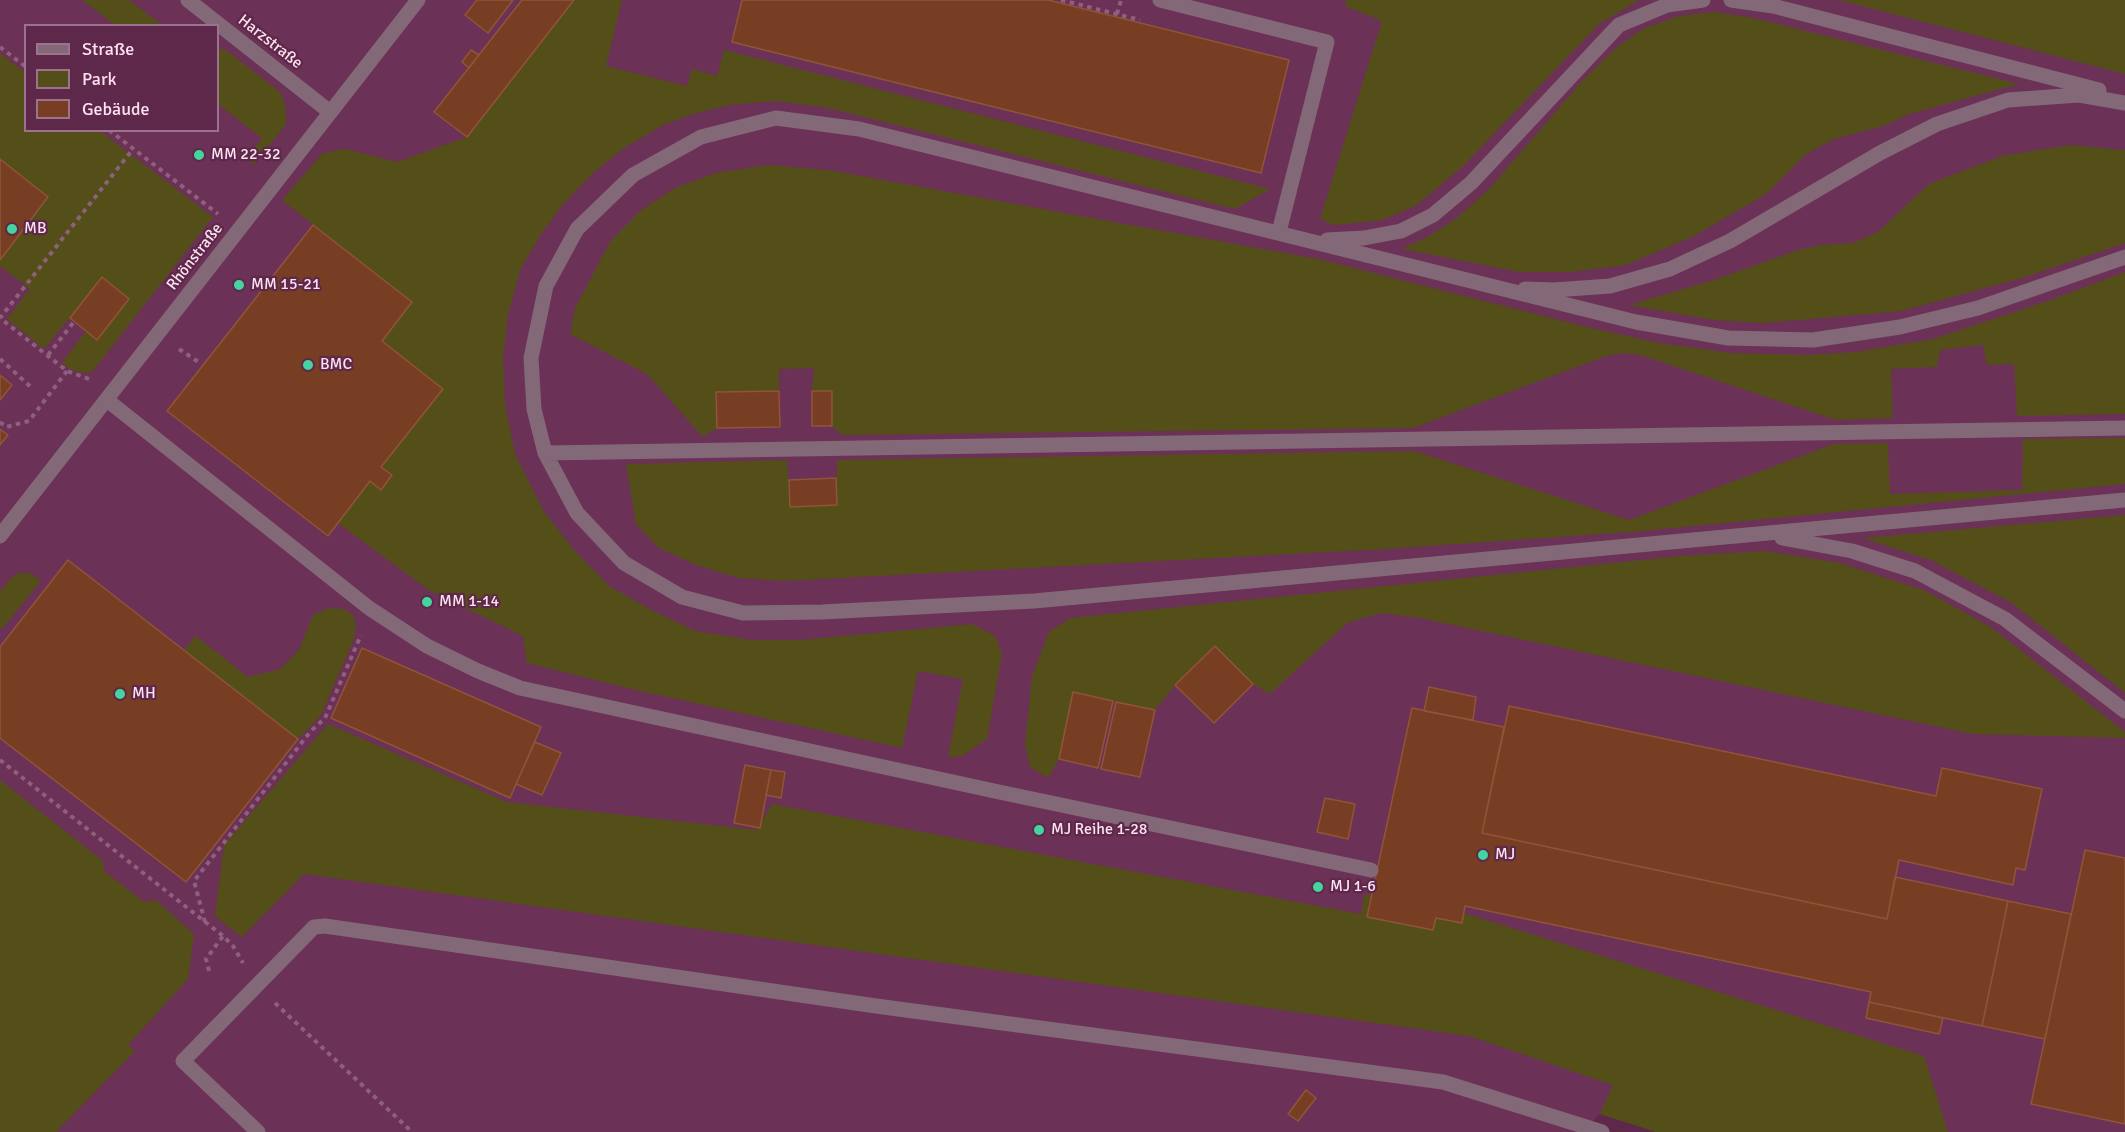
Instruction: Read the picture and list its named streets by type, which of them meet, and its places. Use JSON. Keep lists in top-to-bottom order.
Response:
{
  "streets": {
    "lane": ["Harzstraße", "Rhönstraße"]
  },
  "crossings": [
    ["Harzstraße", "Rhönstraße"]
  ],
  "places": [
    "MM 22-32",
    "MB",
    "MM 15-21",
    "BMC",
    "MM 1-14",
    "MH",
    "MJ Reihe 1-28",
    "MJ",
    "MJ 1-6"
  ],
  "legend": ["Straße", "Park", "Gebäude"]
}
